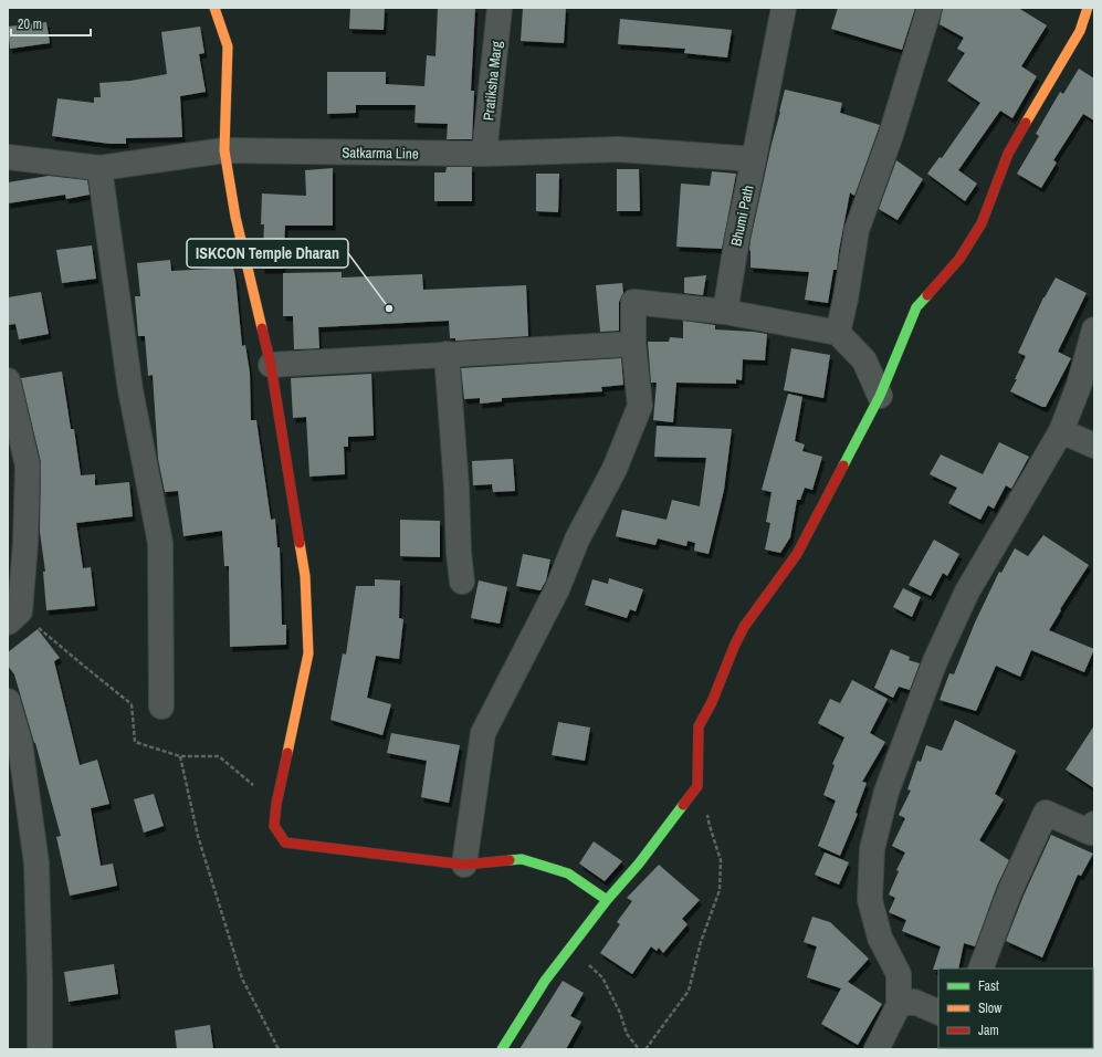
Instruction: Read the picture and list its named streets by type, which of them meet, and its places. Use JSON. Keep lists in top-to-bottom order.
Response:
{
  "streets": {
    "street": ["Pratiksha Marg", "Satkarma Line", "Bhumi Path"]
  },
  "crossings": [
    ["Pratiksha Marg", "Satkarma Line"],
    ["Satkarma Line", "Bhumi Path"]
  ],
  "places": ["ISKCON Temple Dharan"],
  "legend": ["Fast", "Slow", "Jam"],
  "scale_bar": "20 m"
}
